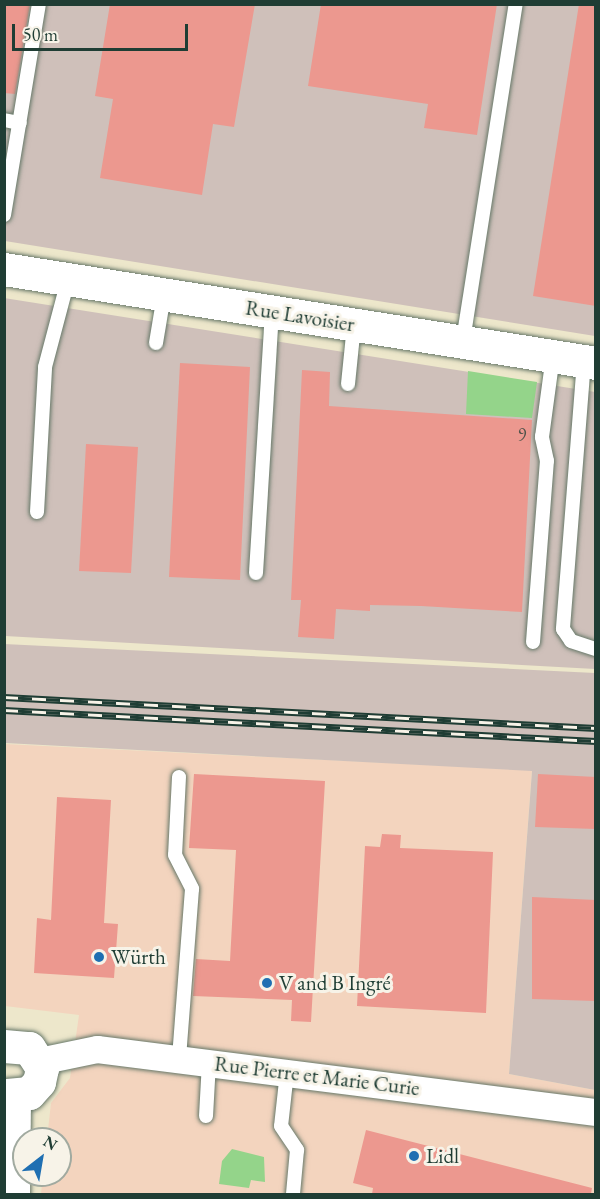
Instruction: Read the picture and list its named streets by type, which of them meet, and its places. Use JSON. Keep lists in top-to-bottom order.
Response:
{
  "streets": {
    "street": ["Rue Lavoisier", "Rue Pierre et Marie Curie"]
  },
  "places": ["Würth", "V and B Ingré", "Lidl"],
  "house_numbers": ["9"],
  "scale_bar": "50 m",
  "north": "top right"
}
